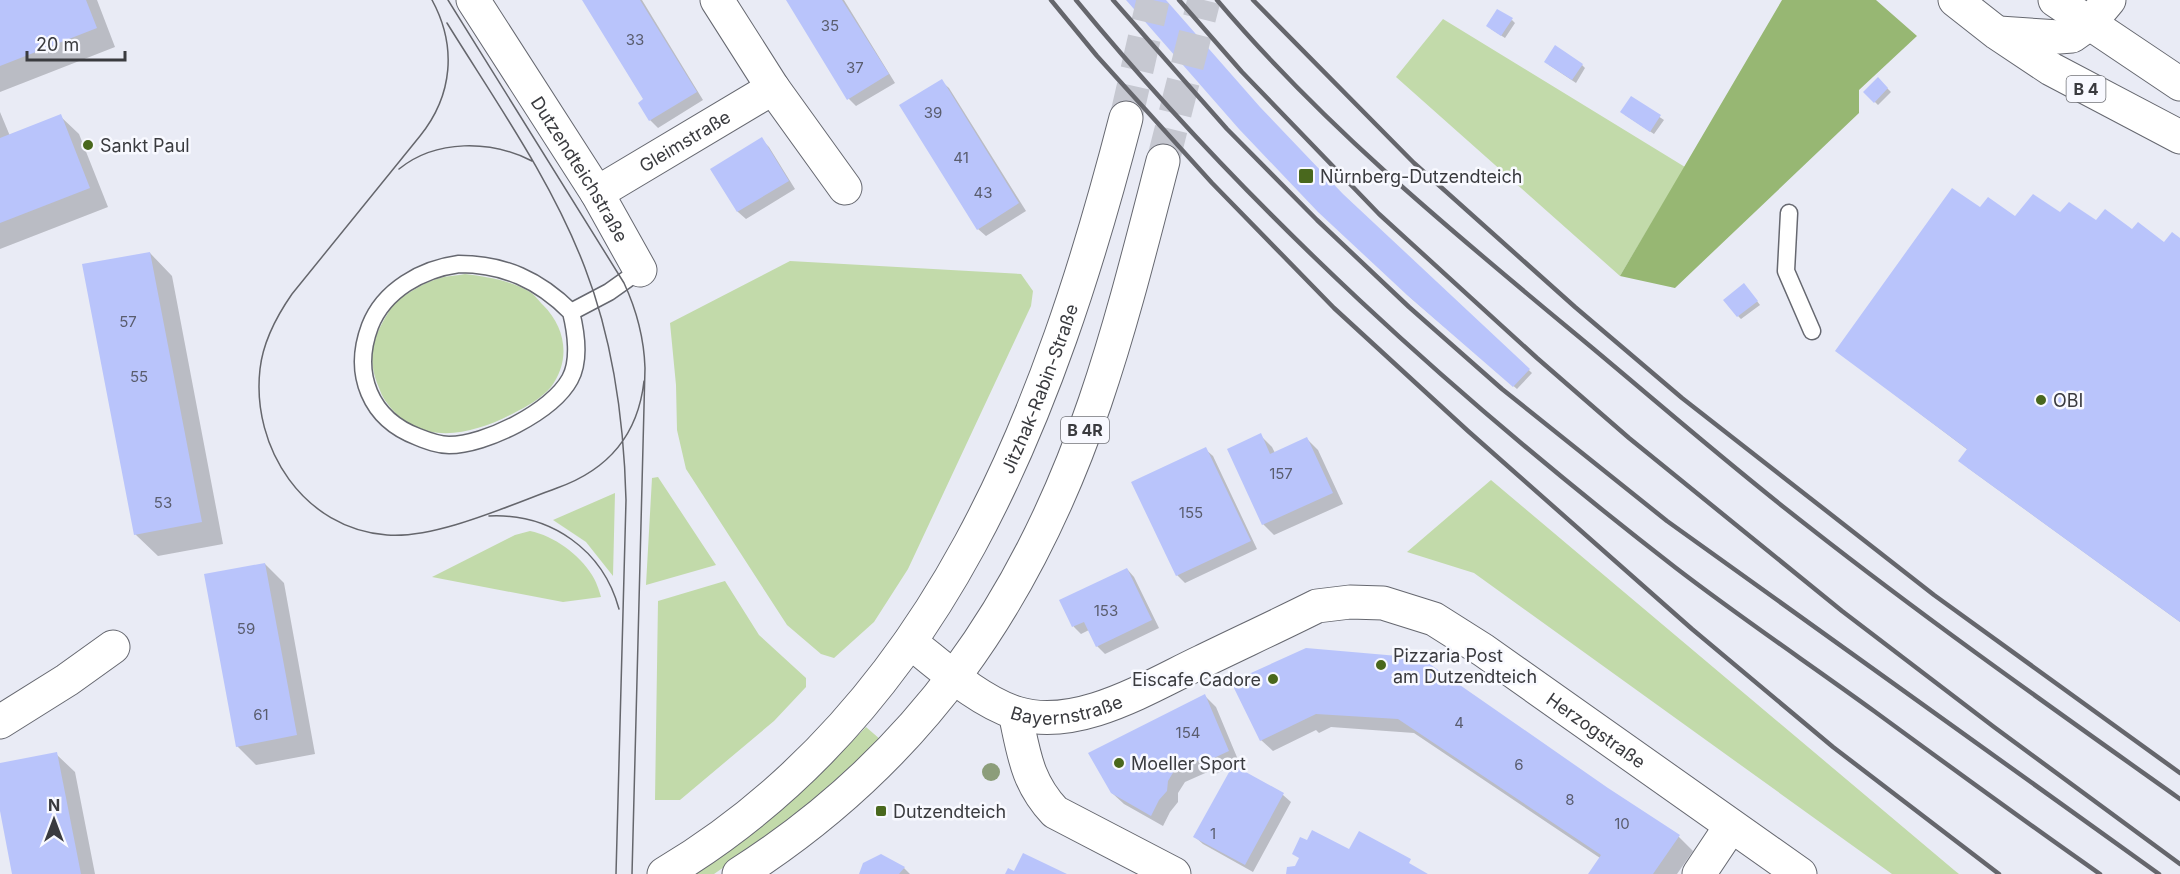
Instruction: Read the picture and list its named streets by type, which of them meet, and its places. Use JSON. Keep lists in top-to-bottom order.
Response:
{
  "streets": {
    "main road": [
      "B 4",
      "Gleimstraße",
      "Dutzendteichstraße",
      "Jitzhak-Rabin-Straße",
      "B 4R",
      "Bayernstraße",
      "Herzogstraße"
    ]
  },
  "crossings": [
    ["Gleimstraße", "Dutzendteichstraße"],
    ["Jitzhak-Rabin-Straße", "Bayernstraße"],
    ["B 4R", "Bayernstraße"],
    ["Bayernstraße", "Herzogstraße"]
  ],
  "places": {
    "other": [
      "Sankt Paul",
      "OBI",
      "Pizzaria Post am Dutzendteich",
      "Eiscafe Cadore",
      "Moeller Sport"
    ],
    "transit": ["Nürnberg-Dutzendteich", "Dutzendteich"]
  },
  "house_numbers": [
    "35",
    "33",
    "37",
    "39",
    "41",
    "43",
    "57",
    "55",
    "157",
    "53",
    "155",
    "153",
    "59",
    "61",
    "4",
    "154",
    "6",
    "8",
    "10",
    "1"
  ],
  "scale_bar": "20 m",
  "north": "top"
}
